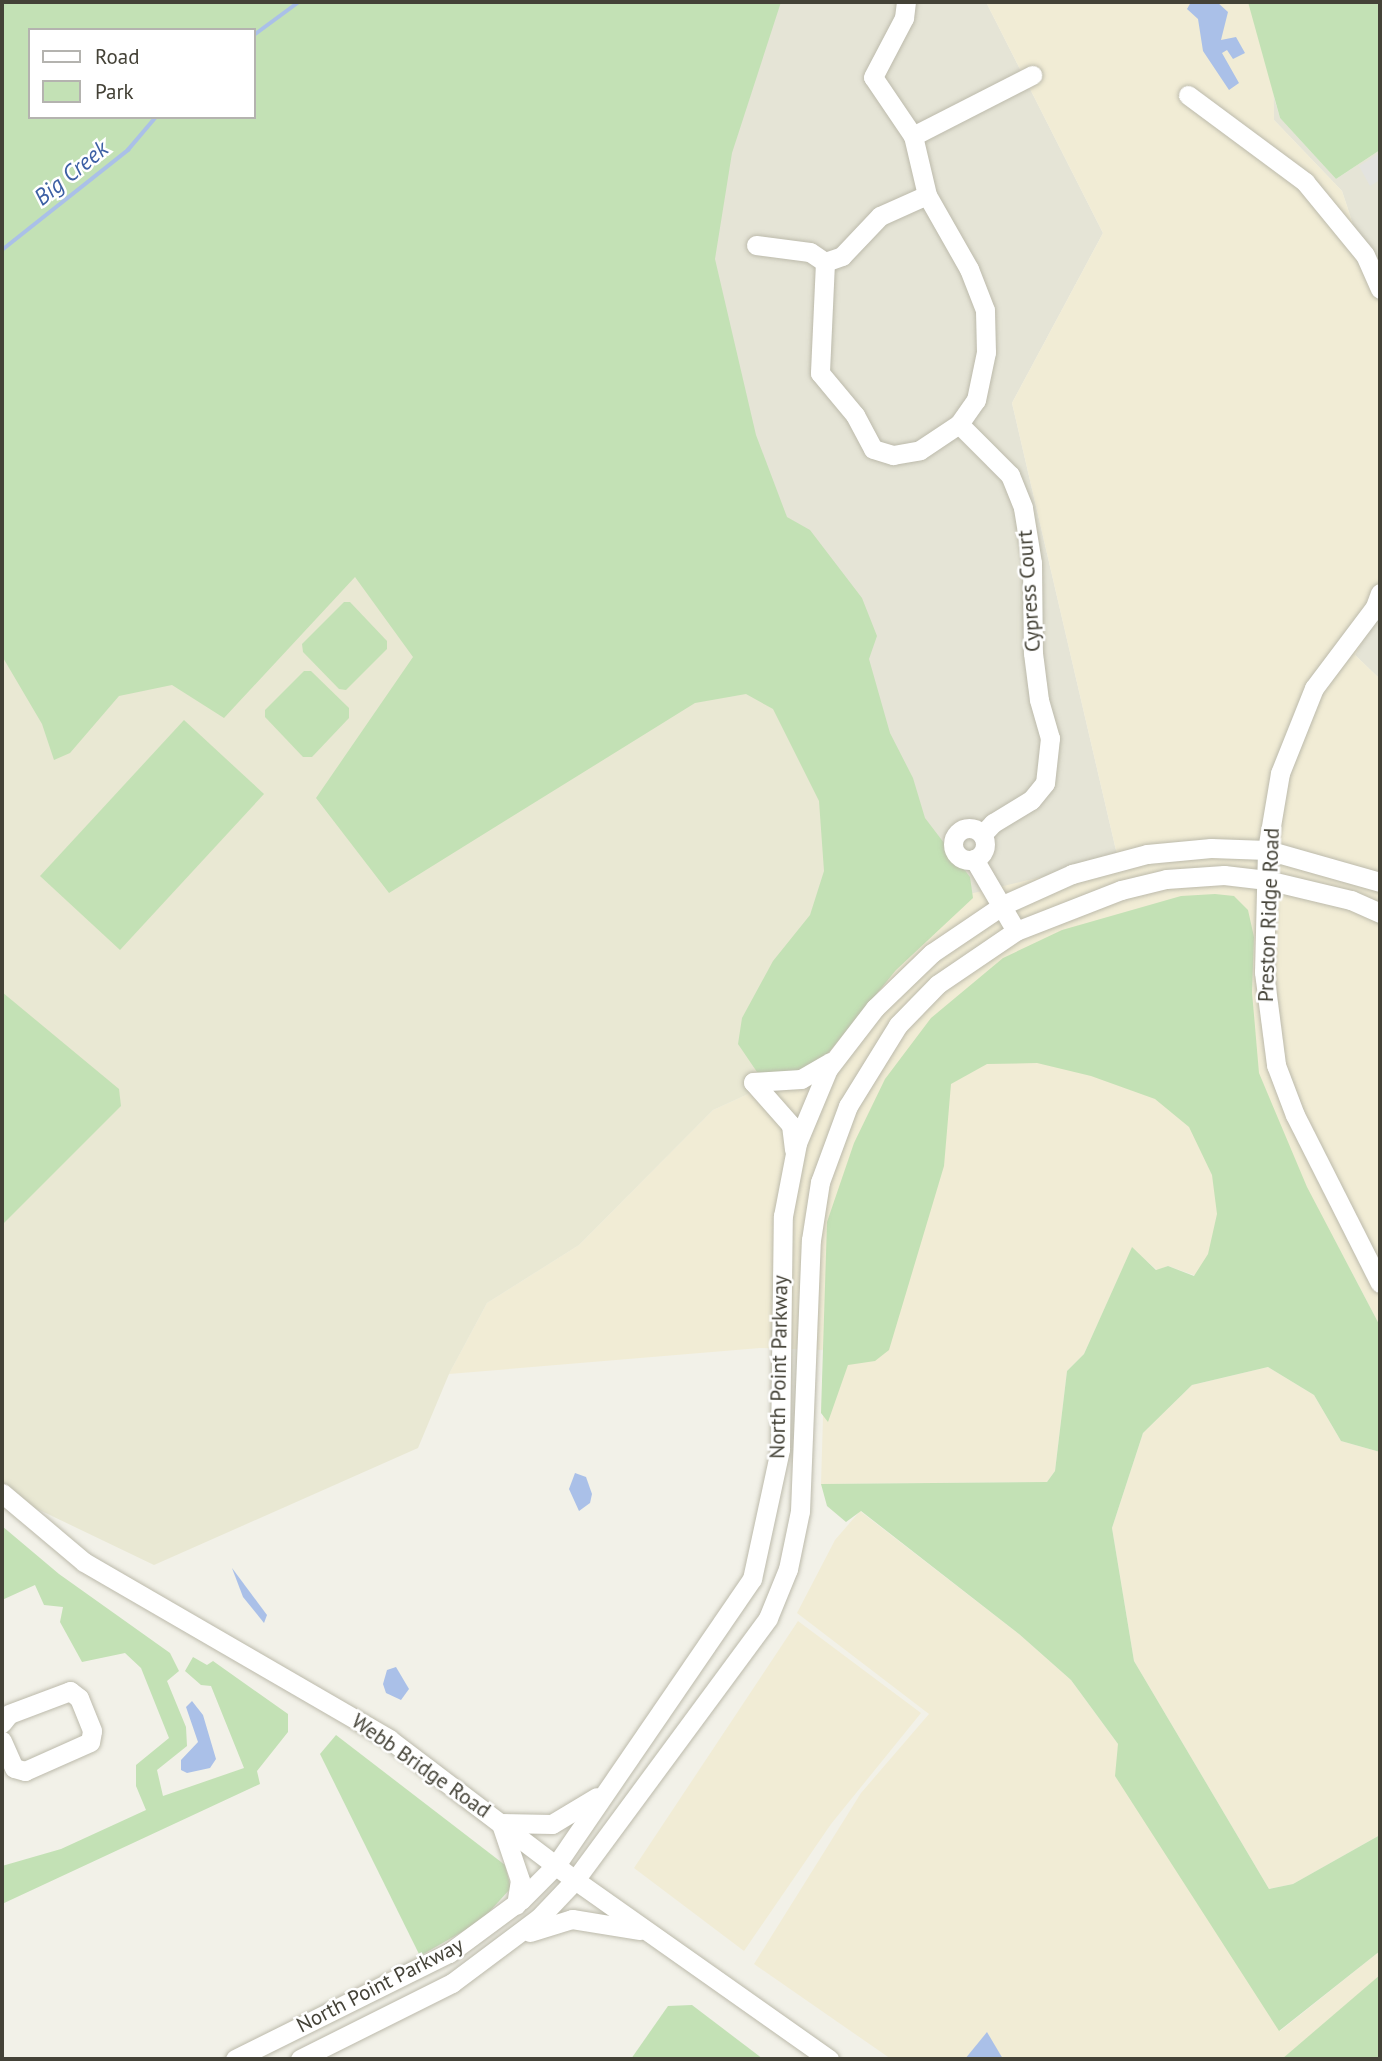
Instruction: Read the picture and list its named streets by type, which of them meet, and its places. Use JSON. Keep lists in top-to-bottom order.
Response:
{
  "streets": {
    "street": [
      "Cypress Court",
      "Preston Ridge Road",
      "North Point Parkway",
      "Webb Bridge Road"
    ]
  },
  "crossings": [
    ["Preston Ridge Road", "North Point Parkway"],
    ["North Point Parkway", "Webb Bridge Road"]
  ],
  "water": ["Big Creek"],
  "legend": ["Road", "Park"]
}
